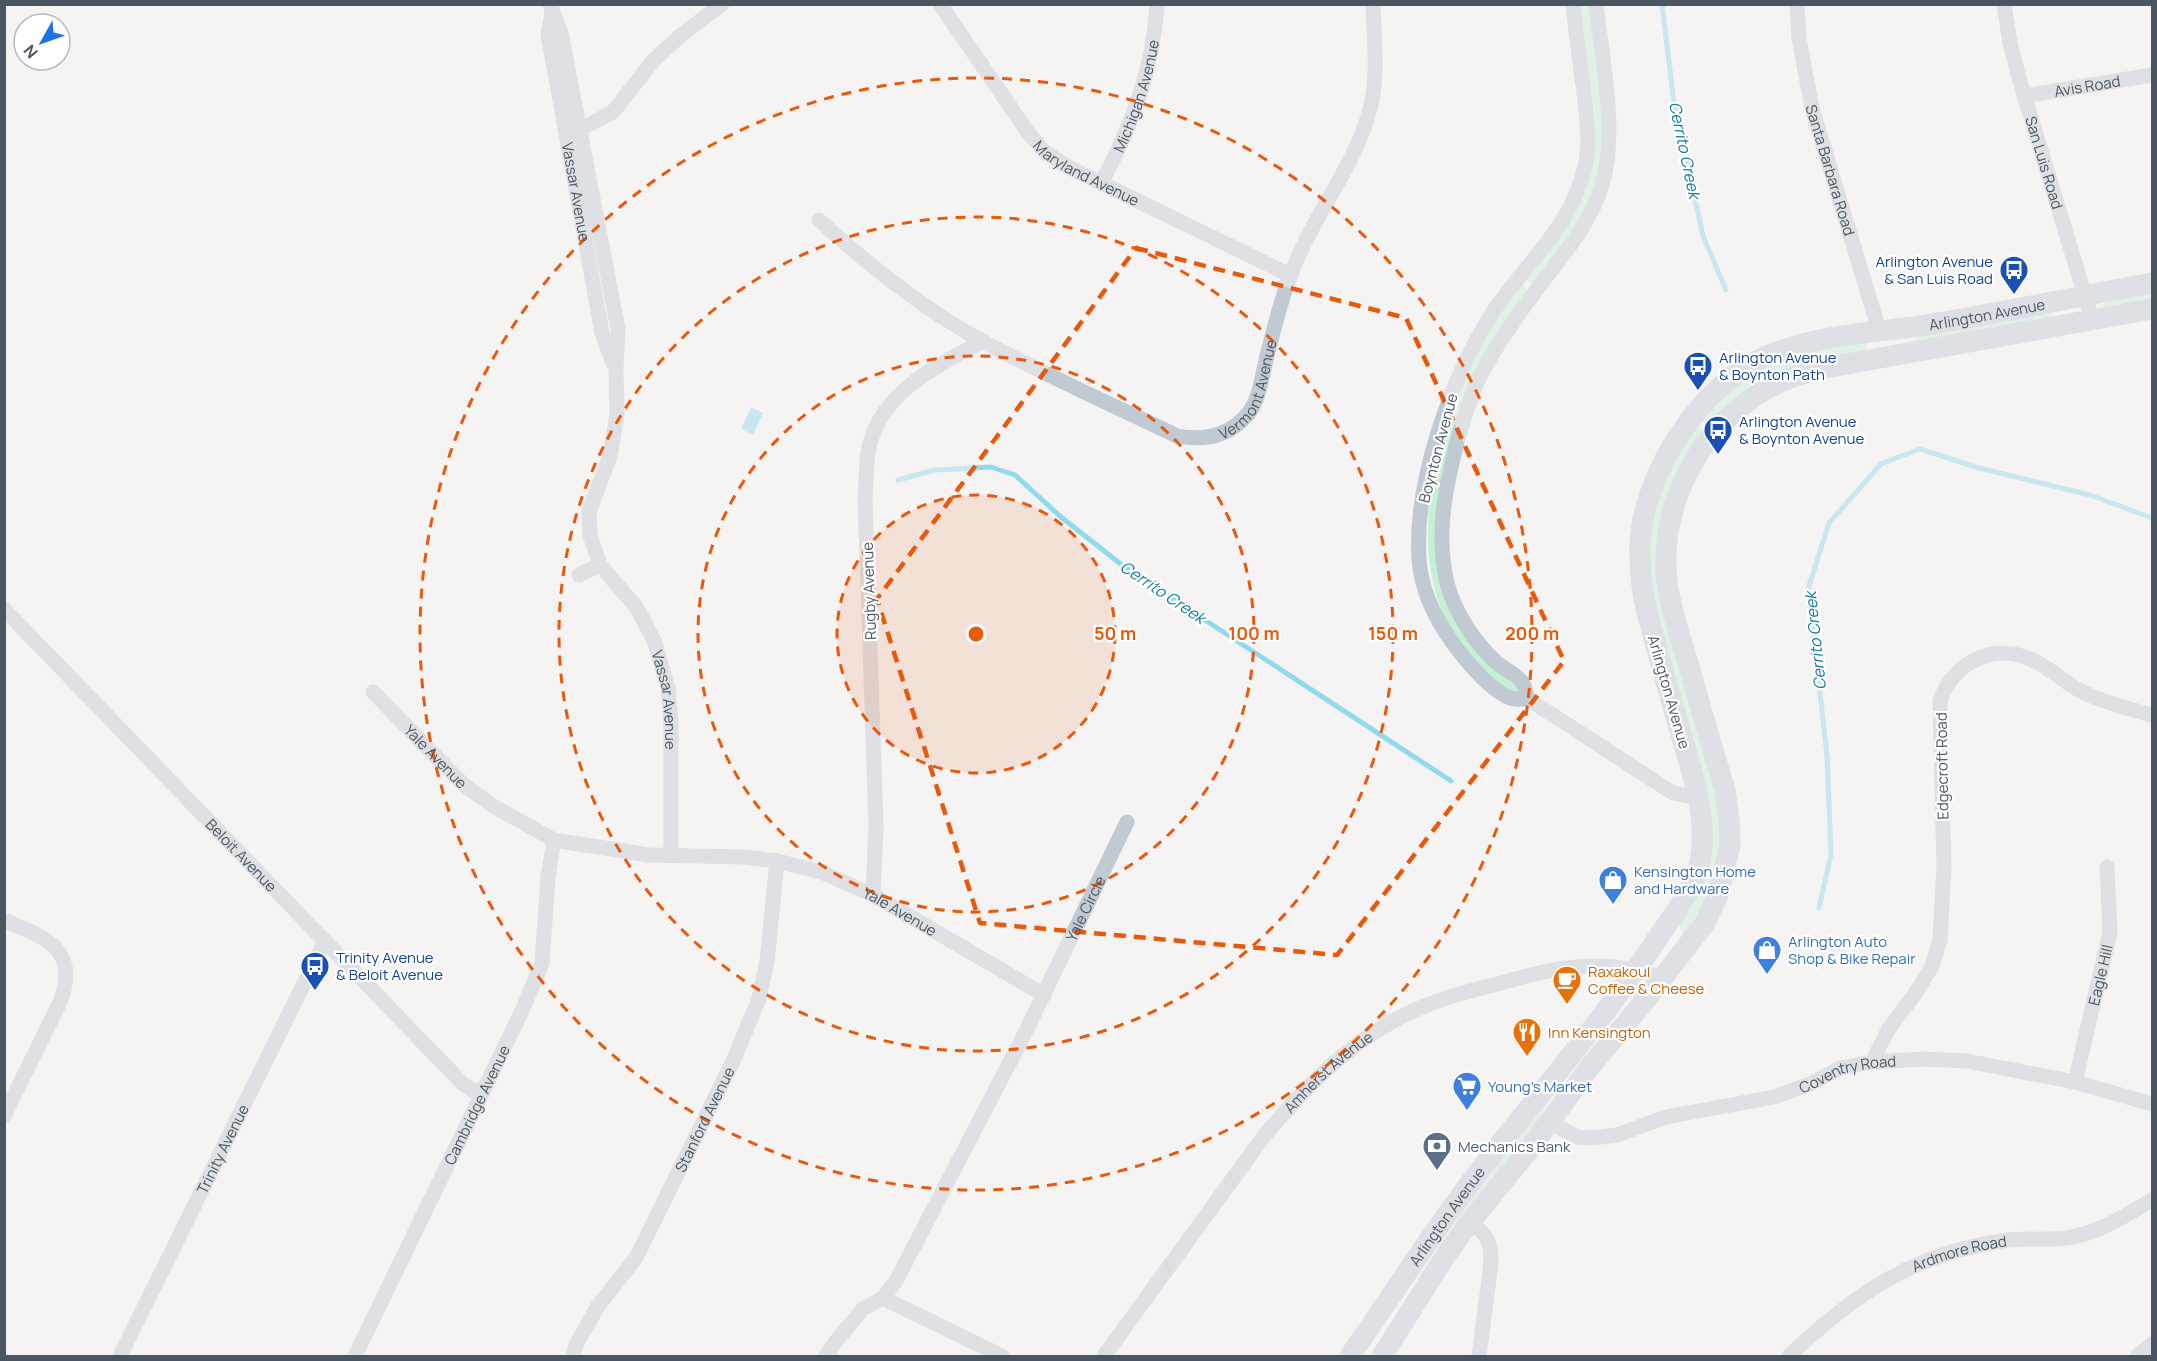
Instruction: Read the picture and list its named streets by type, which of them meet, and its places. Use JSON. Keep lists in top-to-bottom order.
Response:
{
  "streets": {
    "main road": ["Arlington Avenue"],
    "street": [
      "Avis Road",
      "Michigan Avenue",
      "San Luis Road",
      "Santa Barbara Road",
      "Maryland Avenue",
      "Vassar Avenue",
      "Vermont Avenue",
      "Boynton Avenue",
      "Rugby Avenue",
      "Yale Avenue",
      "Edgecroft Road",
      "Beloit Avenue",
      "Yale Circle",
      "Eagle Hill",
      "Amherst Avenue",
      "Coventry Road",
      "Cambridge Avenue",
      "Stanford Avenue",
      "Trinity Avenue",
      "Ardmore Road"
    ]
  },
  "crossings": [
    ["Avis Road", "San Luis Road"],
    ["Michigan Avenue", "Maryland Avenue"],
    ["San Luis Road", "Arlington Avenue"],
    ["Santa Barbara Road", "Arlington Avenue"],
    ["Maryland Avenue", "Vermont Avenue"],
    ["Vassar Avenue", "Yale Avenue"],
    ["Arlington Avenue", "Boynton Avenue"],
    ["Arlington Avenue", "Amherst Avenue"],
    ["Arlington Avenue", "Coventry Road"],
    ["Vermont Avenue", "Rugby Avenue"],
    ["Rugby Avenue", "Yale Avenue"],
    ["Yale Avenue", "Yale Circle"],
    ["Yale Avenue", "Cambridge Avenue"],
    ["Yale Avenue", "Stanford Avenue"],
    ["Edgecroft Road", "Coventry Road"],
    ["Beloit Avenue", "Cambridge Avenue"],
    ["Beloit Avenue", "Trinity Avenue"],
    ["Eagle Hill", "Coventry Road"]
  ],
  "water": ["Cerrito Creek"],
  "places": {
    "bus stop": [
      "Arlington Avenue & San Luis Road",
      "Arlington Avenue & Boynton Path",
      "Arlington Avenue & Boynton Avenue",
      "Trinity Avenue & Beloit Avenue"
    ],
    "shop": ["Kensington Home and Hardware", "Arlington Auto Shop & Bike Repair"],
    "cafe": ["Raxakoul Coffee & Cheese"],
    "restaurant": ["Inn Kensington"],
    "supermarket": ["Young's Market"],
    "bank": ["Mechanics Bank"]
  },
  "north": "bottom left",
  "rings": [
    "50 m",
    "100 m",
    "150 m",
    "200 m"
  ]
}
